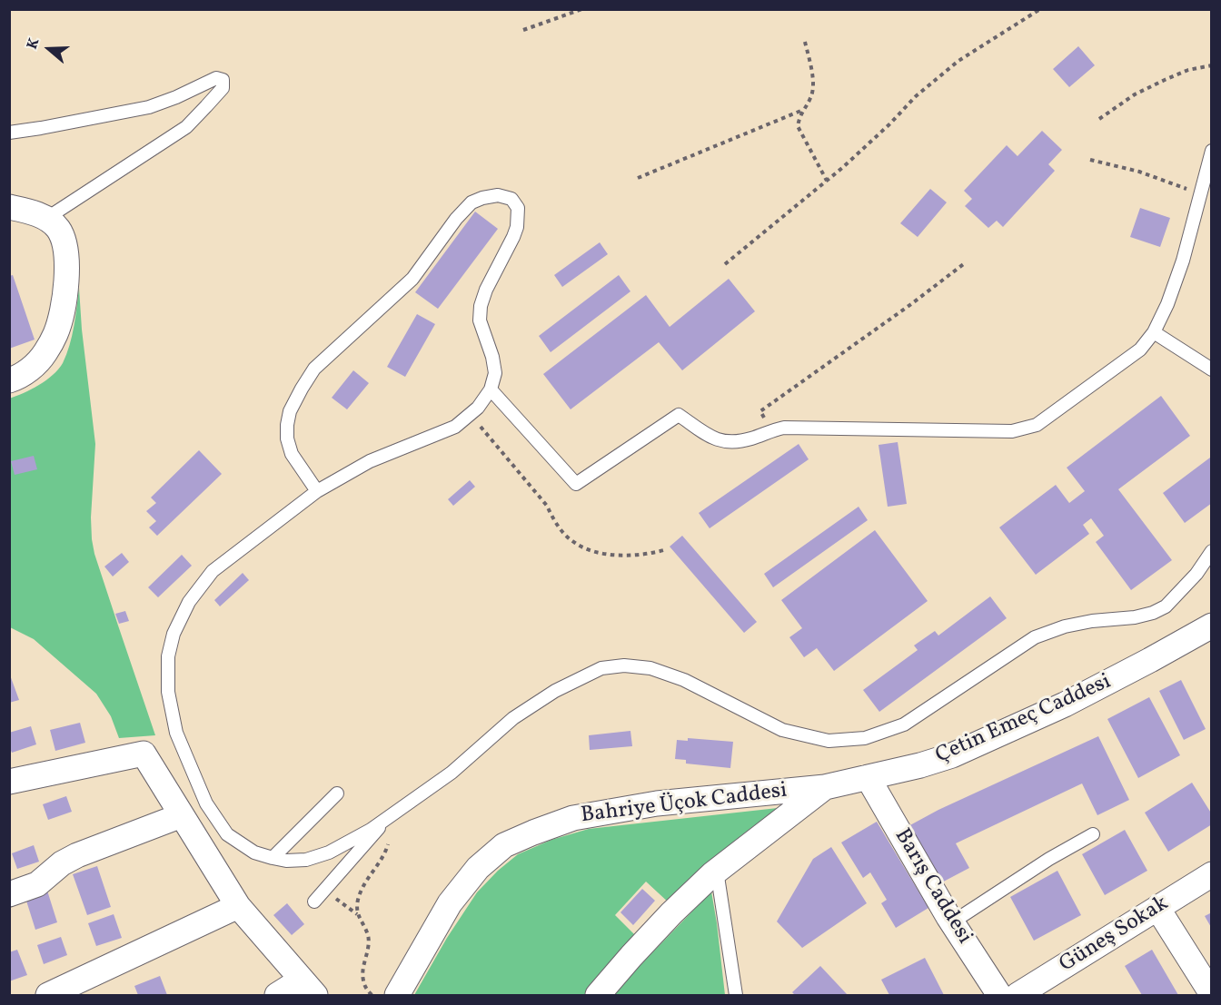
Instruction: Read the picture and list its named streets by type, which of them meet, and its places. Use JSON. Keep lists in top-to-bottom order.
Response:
{
  "streets": {
    "street": [
      "Çetin Emeç Caddesi",
      "Bahriye Üçok Caddesi",
      "Barış Caddesi",
      "Güneş Sokak"
    ]
  },
  "crossings": [
    ["Çetin Emeç Caddesi", "Bahriye Üçok Caddesi"],
    ["Çetin Emeç Caddesi", "Barış Caddesi"]
  ],
  "north": "left"
}
